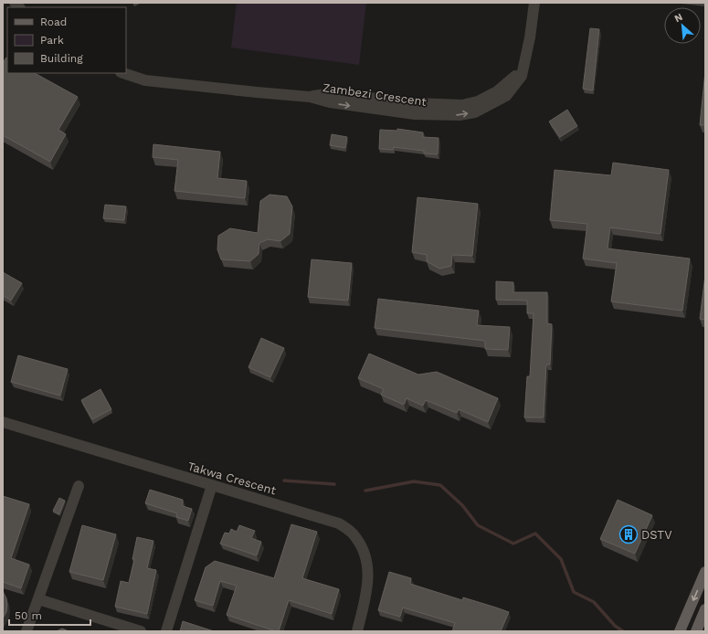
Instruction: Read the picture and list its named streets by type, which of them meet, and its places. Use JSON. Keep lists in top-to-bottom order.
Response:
{
  "streets": {
    "street": ["Zambezi Crescent", "Takwa Crescent"]
  },
  "places": {
    "building": ["DSTV"]
  },
  "legend": ["Road", "Park", "Building"],
  "scale_bar": "50 m",
  "north": "top left"
}
